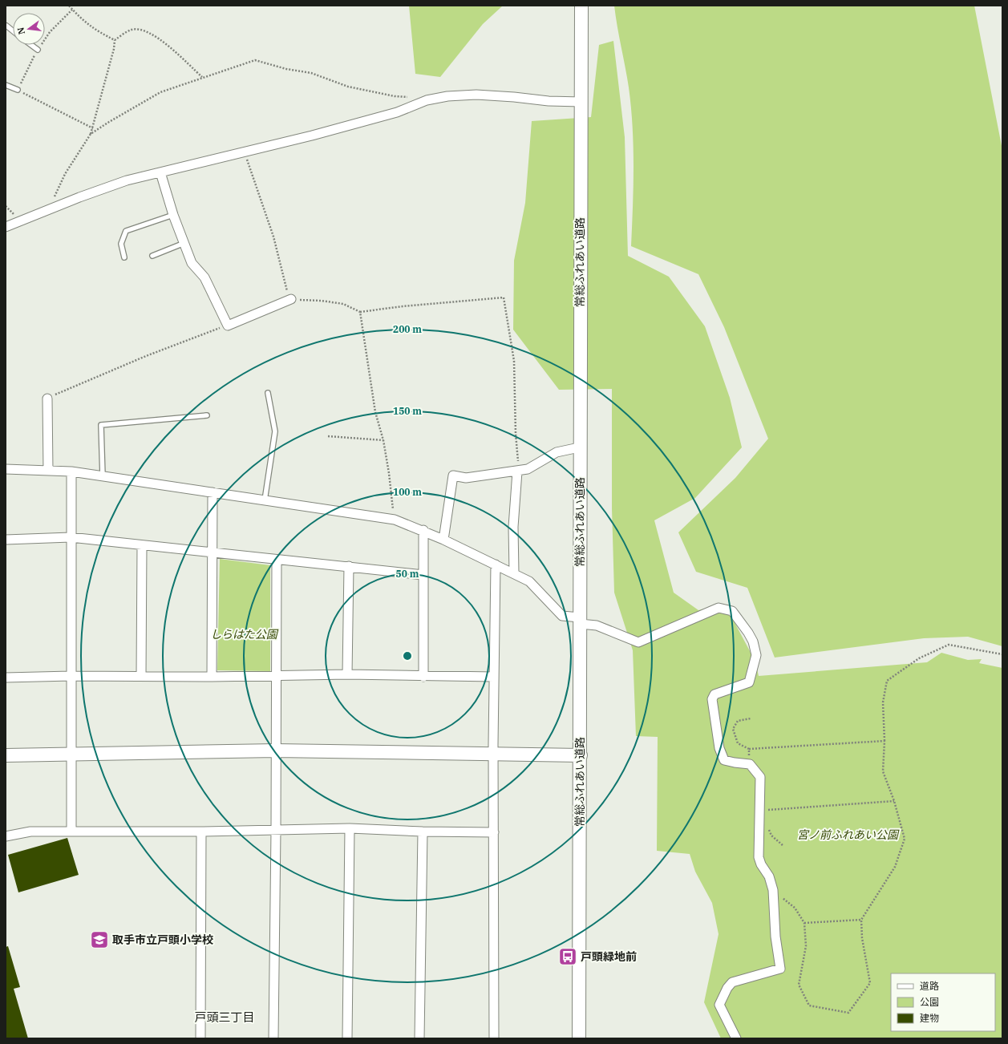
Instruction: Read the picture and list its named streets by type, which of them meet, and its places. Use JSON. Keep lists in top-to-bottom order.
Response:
{
  "streets": {
    "street": ["常総ふれあい道路"]
  },
  "districts": ["戸頭三丁目"],
  "parks": ["しらはた公園", "宮ノ前ふれあい公園"],
  "places": {
    "school or university": ["取手市立戸頭小学校"],
    "bus stop": ["戸頭緑地前"]
  },
  "legend": ["道路", "公園", "建物"],
  "north": "left",
  "rings": [
    "200 m",
    "150 m",
    "100 m",
    "50 m"
  ]
}
